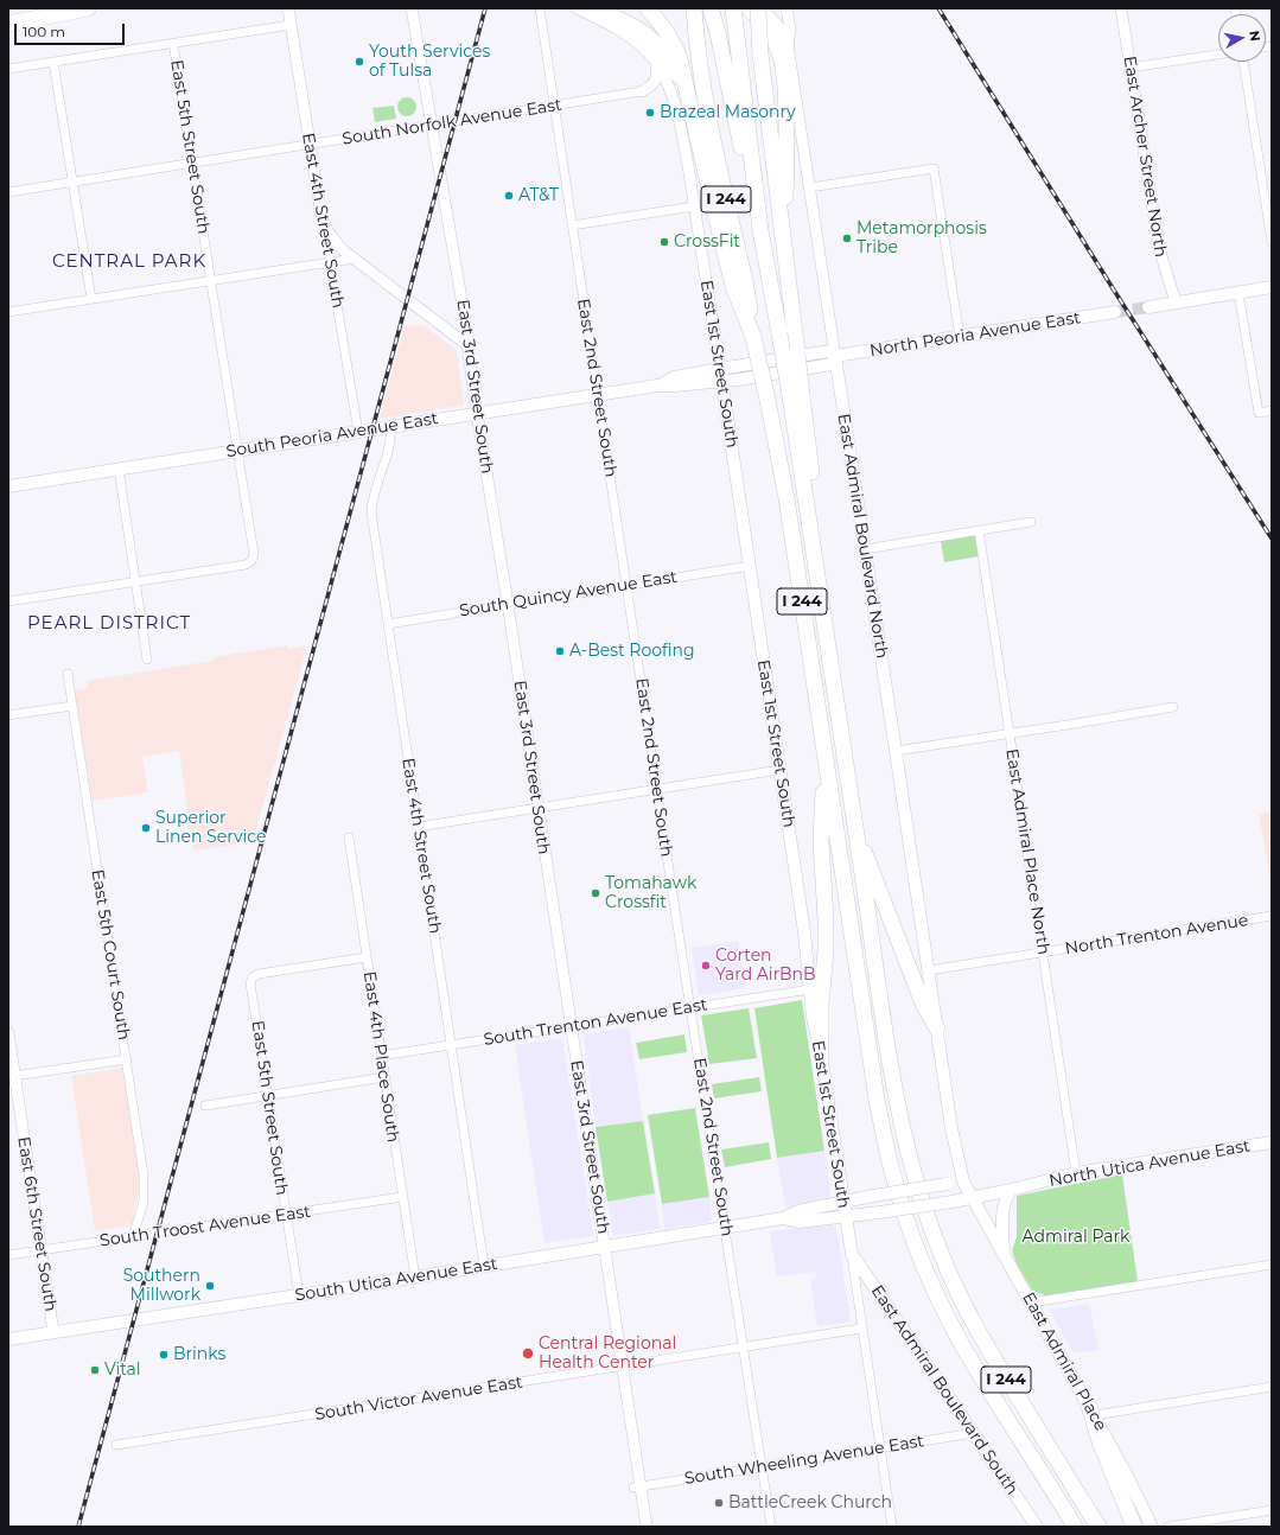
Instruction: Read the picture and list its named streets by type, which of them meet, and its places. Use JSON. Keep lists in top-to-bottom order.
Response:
{
  "streets": {
    "highway": ["I 244"],
    "main road": [
      "North Peoria Avenue East",
      "East 1st Street South",
      "South Peoria Avenue East",
      "East Admiral Boulevard North",
      "North Utica Avenue East",
      "South Utica Avenue East",
      "East Admiral Place",
      "East Admiral Boulevard South"
    ],
    "street": [
      "South Norfolk Avenue East",
      "East 5th Street South",
      "East Archer Street North",
      "East 4th Street South",
      "East 3rd Street South",
      "East 2nd Street South",
      "South Quincy Avenue East",
      "East Admiral Place North",
      "North Trenton Avenue",
      "East 5th Court South",
      "South Trenton Avenue East",
      "East 4th Place South",
      "East 6th Street South",
      "South Troost Avenue East",
      "South Victor Avenue East",
      "South Wheeling Avenue East"
    ]
  },
  "crossings": [
    ["South Norfolk Avenue East", "East 5th Street South"],
    ["South Norfolk Avenue East", "East 4th Street South"],
    ["South Norfolk Avenue East", "East 3rd Street South"],
    ["South Norfolk Avenue East", "East 2nd Street South"],
    ["East 5th Street South", "South Peoria Avenue East"],
    ["East 5th Street South", "East 4th Place South"],
    ["East 5th Street South", "South Troost Avenue East"],
    ["East 5th Street South", "South Utica Avenue East"],
    ["East 4th Street South", "South Peoria Avenue East"],
    ["East 4th Street South", "South Quincy Avenue East"],
    ["East 4th Street South", "South Trenton Avenue East"],
    ["East 4th Street South", "South Utica Avenue East"],
    ["North Peoria Avenue East", "South Peoria Avenue East"],
    ["North Peoria Avenue East", "East Admiral Boulevard North"],
    ["East 1st Street South", "South Peoria Avenue East"],
    ["East 1st Street South", "South Quincy Avenue East"],
    ["East 1st Street South", "South Trenton Avenue East"],
    ["East 1st Street South", "South Utica Avenue East"],
    ["East 1st Street South", "East Admiral Boulevard South"],
    ["East 1st Street South", "South Victor Avenue East"],
    ["East 1st Street South", "South Wheeling Avenue East"],
    ["East 3rd Street South", "South Peoria Avenue East"],
    ["East 3rd Street South", "South Quincy Avenue East"],
    ["East 3rd Street South", "South Trenton Avenue East"],
    ["East 3rd Street South", "South Utica Avenue East"],
    ["East 3rd Street South", "South Victor Avenue East"],
    ["East 3rd Street South", "South Wheeling Avenue East"],
    ["East 2nd Street South", "South Peoria Avenue East"],
    ["East 2nd Street South", "South Quincy Avenue East"],
    ["East 2nd Street South", "South Trenton Avenue East"],
    ["East 2nd Street South", "South Utica Avenue East"],
    ["East 2nd Street South", "South Victor Avenue East"],
    ["East 2nd Street South", "South Wheeling Avenue East"],
    ["South Peoria Avenue East", "East Admiral Boulevard North"],
    ["East Admiral Boulevard North", "North Trenton Avenue"],
    ["East Admiral Place North", "North Trenton Avenue"],
    ["East Admiral Place North", "North Utica Avenue East"],
    ["East 5th Court South", "South Troost Avenue East"],
    ["South Trenton Avenue East", "East 4th Place South"],
    ["East 4th Place South", "South Troost Avenue East"],
    ["East 4th Place South", "South Utica Avenue East"],
    ["North Utica Avenue East", "South Utica Avenue East"],
    ["North Utica Avenue East", "East Admiral Place"],
    ["East 6th Street South", "South Troost Avenue East"],
    ["East 6th Street South", "South Utica Avenue East"],
    ["South Utica Avenue East", "East Admiral Place"],
    ["East Admiral Boulevard South", "South Wheeling Avenue East"]
  ],
  "districts": ["CENTRAL PARK", "PEARL DISTRICT"],
  "parks": ["Admiral Park"],
  "places": [
    "Youth Services of Tulsa",
    "Brazeal Masonry",
    "AT&T",
    "Metamorphosis Tribe",
    "CrossFit",
    "A-Best Roofing",
    "Superior Linen Service",
    "Tomahawk Crossfit",
    "Corten Yard AirBnB",
    "Southern Millwork",
    "Central Regional Health Center",
    "Brinks",
    "Vital",
    "BattleCreek Church"
  ],
  "scale_bar": "100 m",
  "north": "right"
}
